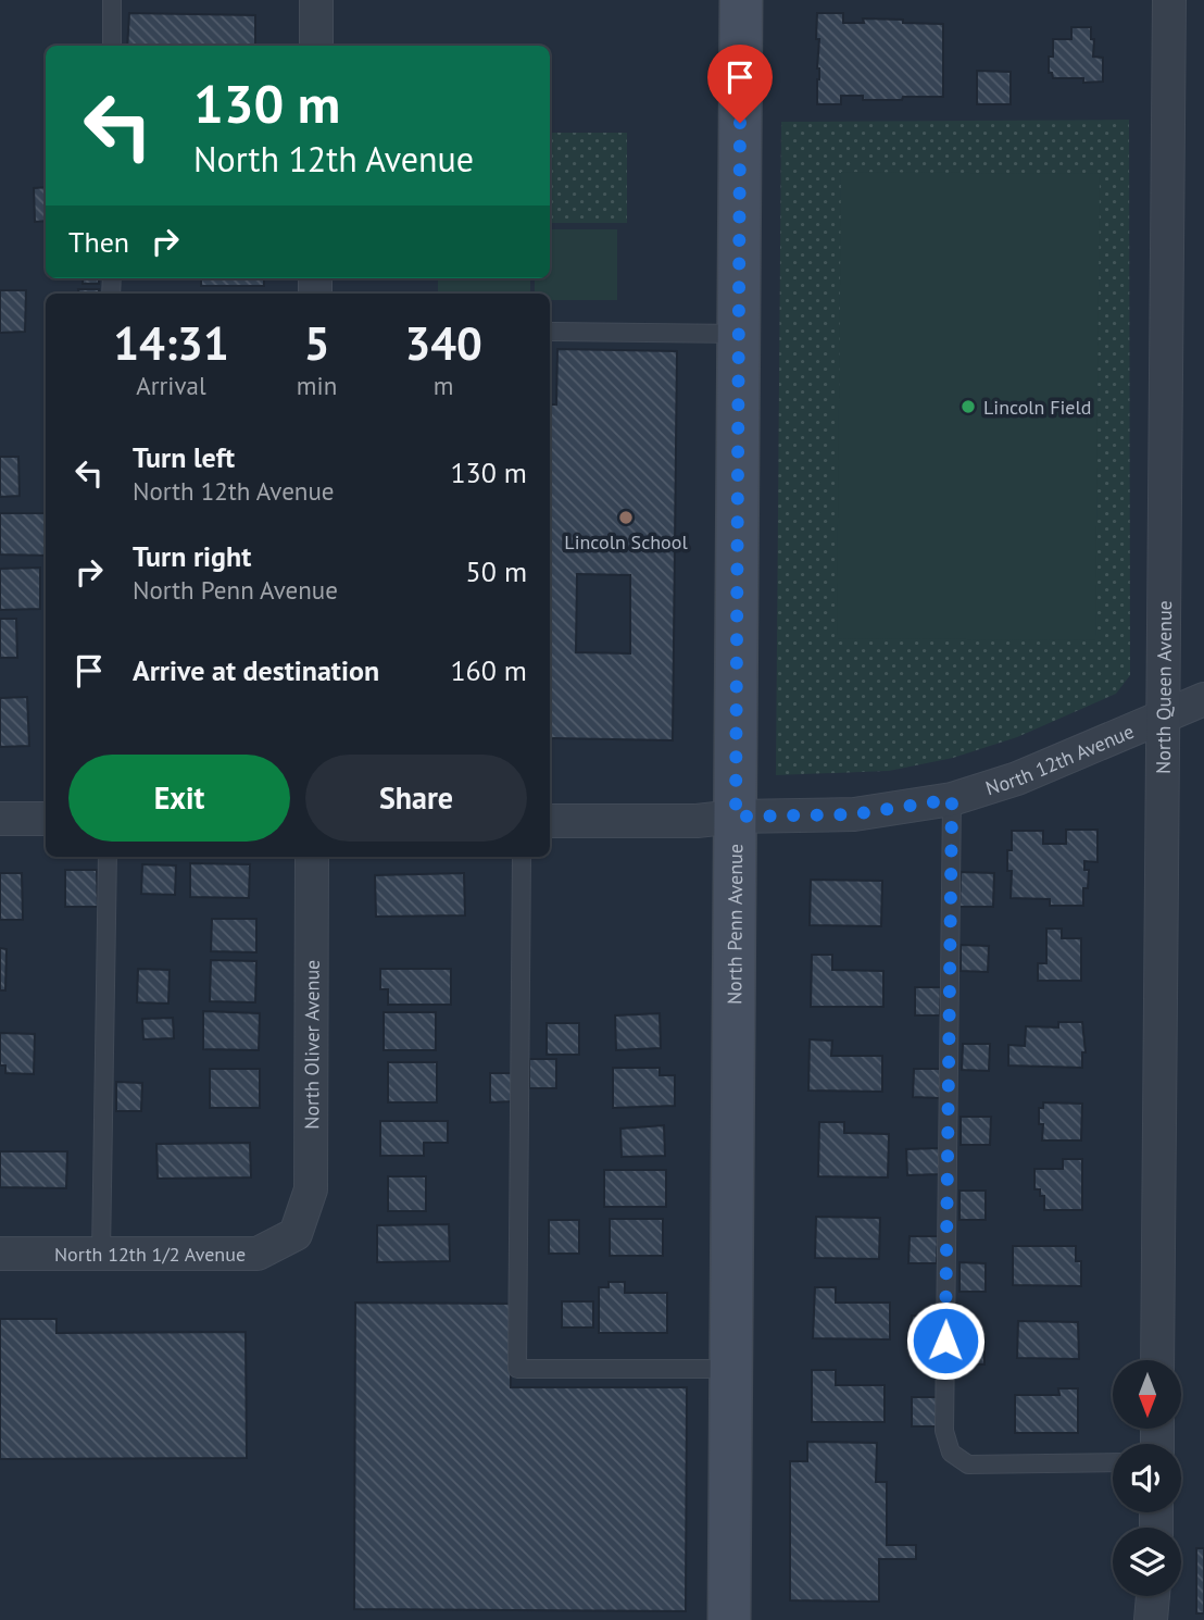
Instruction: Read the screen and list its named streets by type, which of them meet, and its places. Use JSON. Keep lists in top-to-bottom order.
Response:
{
  "streets": {
    "main road": ["North Penn Avenue"],
    "street": [
      "North Queen Avenue",
      "North 12th Avenue",
      "North Oliver Avenue",
      "North 12th 1/2 Avenue"
    ]
  },
  "crossings": [
    ["North Queen Avenue", "North 12th Avenue"],
    ["North 12th Avenue", "North Penn Avenue"],
    ["North Oliver Avenue", "North 12th 1/2 Avenue"]
  ],
  "places": ["Lincoln Field", "Lincoln School"],
  "north": "bottom",
  "page": {
    "turn": ["130 m", "North 12th Avenue"],
    "then": "Then",
    "eta": [
      "14:31",
      "Arrival",
      "5",
      "min",
      "340",
      "m"
    ],
    "list": [
      {
        "name": "Turn left",
        "note": "North 12th Avenue",
        "value": "130 m"
      },
      {
        "name": "Turn right",
        "note": "North Penn Avenue",
        "value": "50 m"
      },
      {
        "name": "Arrive at destination",
        "value": "160 m"
      }
    ],
    "buttons": ["Exit", "Share"]
  }
}
